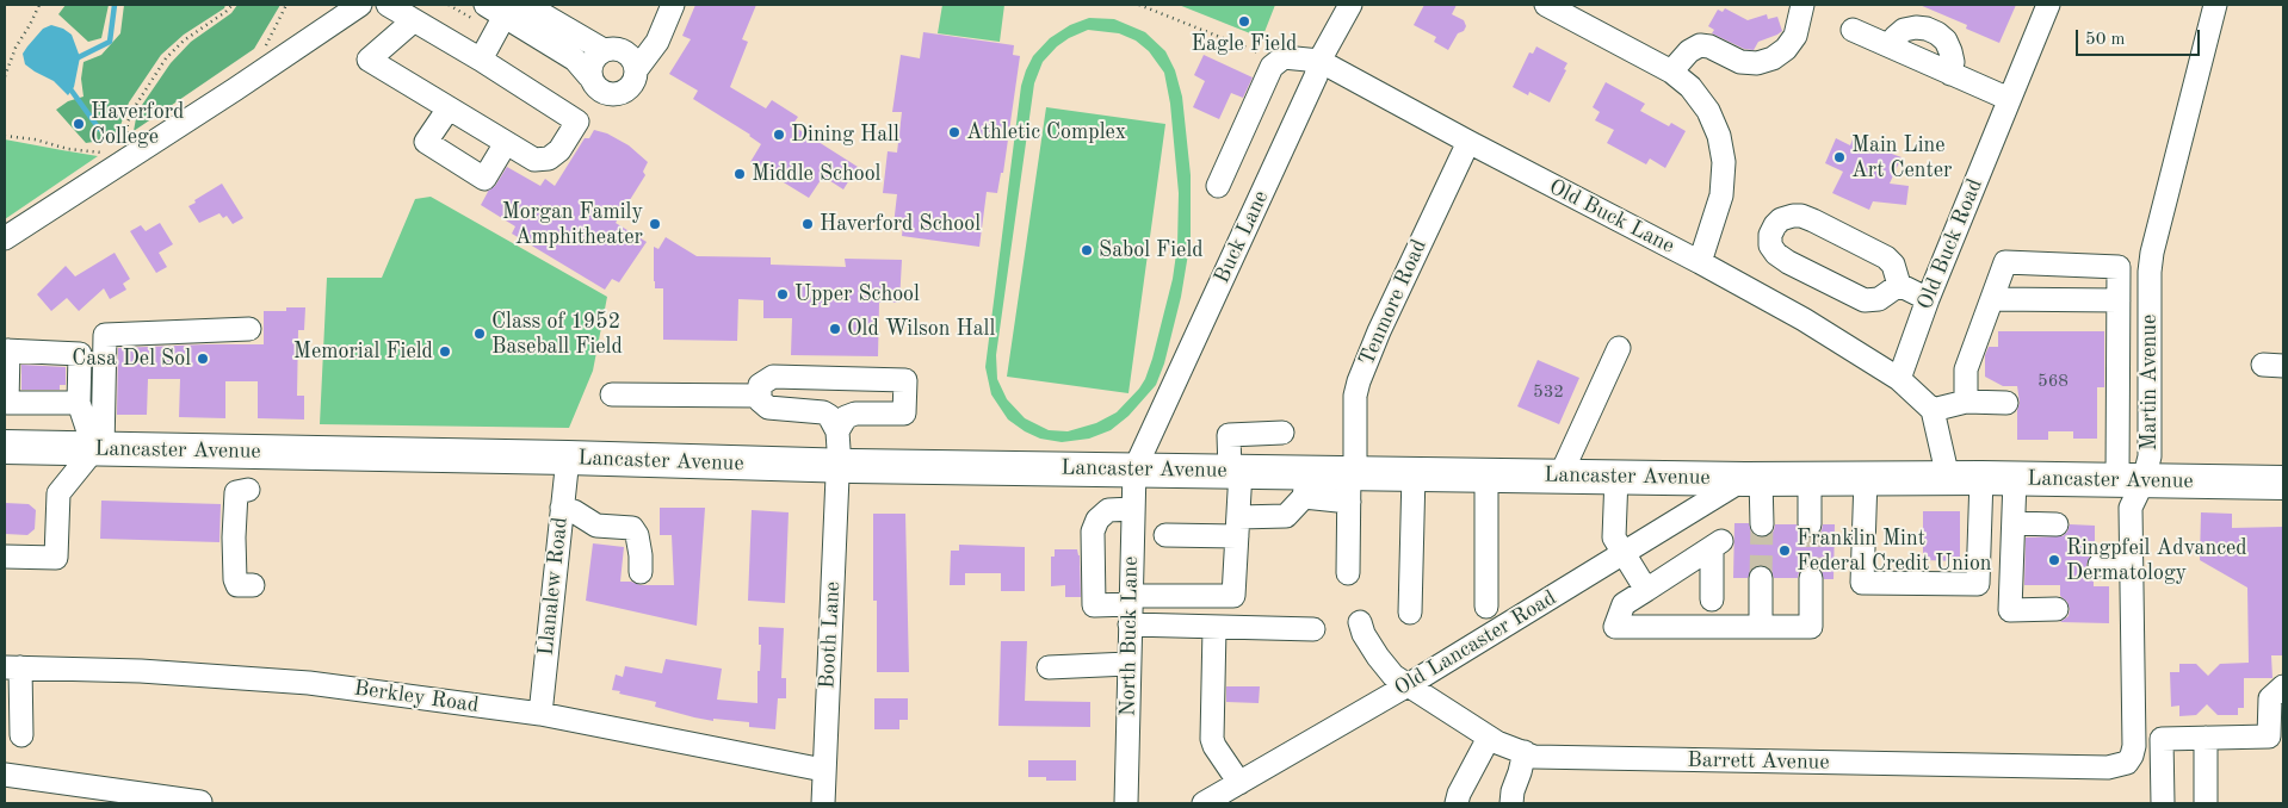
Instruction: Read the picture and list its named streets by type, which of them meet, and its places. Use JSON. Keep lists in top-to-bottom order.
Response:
{
  "streets": {
    "highway": ["Lancaster Avenue"],
    "street": [
      "Old Buck Lane",
      "Buck Lane",
      "Old Buck Road",
      "Tenmore Road",
      "Martin Avenue",
      "Llanalew Road",
      "Booth Lane",
      "North Buck Lane",
      "Old Lancaster Road",
      "Berkley Road",
      "Barrett Avenue"
    ]
  },
  "crossings": [
    ["Old Buck Lane", "Buck Lane"],
    ["Old Buck Lane", "Old Buck Road"],
    ["Old Buck Lane", "Tenmore Road"],
    ["Buck Lane", "Lancaster Avenue"],
    ["Buck Lane", "North Buck Lane"],
    ["Tenmore Road", "Lancaster Avenue"],
    ["Martin Avenue", "Lancaster Avenue"],
    ["Martin Avenue", "Barrett Avenue"],
    ["Lancaster Avenue", "Llanalew Road"],
    ["Lancaster Avenue", "Booth Lane"],
    ["Lancaster Avenue", "North Buck Lane"],
    ["Lancaster Avenue", "Old Lancaster Road"],
    ["Llanalew Road", "Berkley Road"],
    ["Booth Lane", "Berkley Road"],
    ["Old Lancaster Road", "Barrett Avenue"]
  ],
  "places": [
    "Eagle Field",
    "Haverford College",
    "Athletic Complex",
    "Dining Hall",
    "Main Line Art Center",
    "Middle School",
    "Morgan Family Amphitheater",
    "Haverford School",
    "Sabol Field",
    "Upper School",
    "Old Wilson Hall",
    "Class of 1952 Baseball Field",
    "Memorial Field",
    "Casa Del Sol",
    "Franklin Mint Federal Credit Union",
    "Ringpfeil Advanced Dermatology"
  ],
  "house_numbers": ["568", "532"],
  "scale_bar": "50 m"
}
